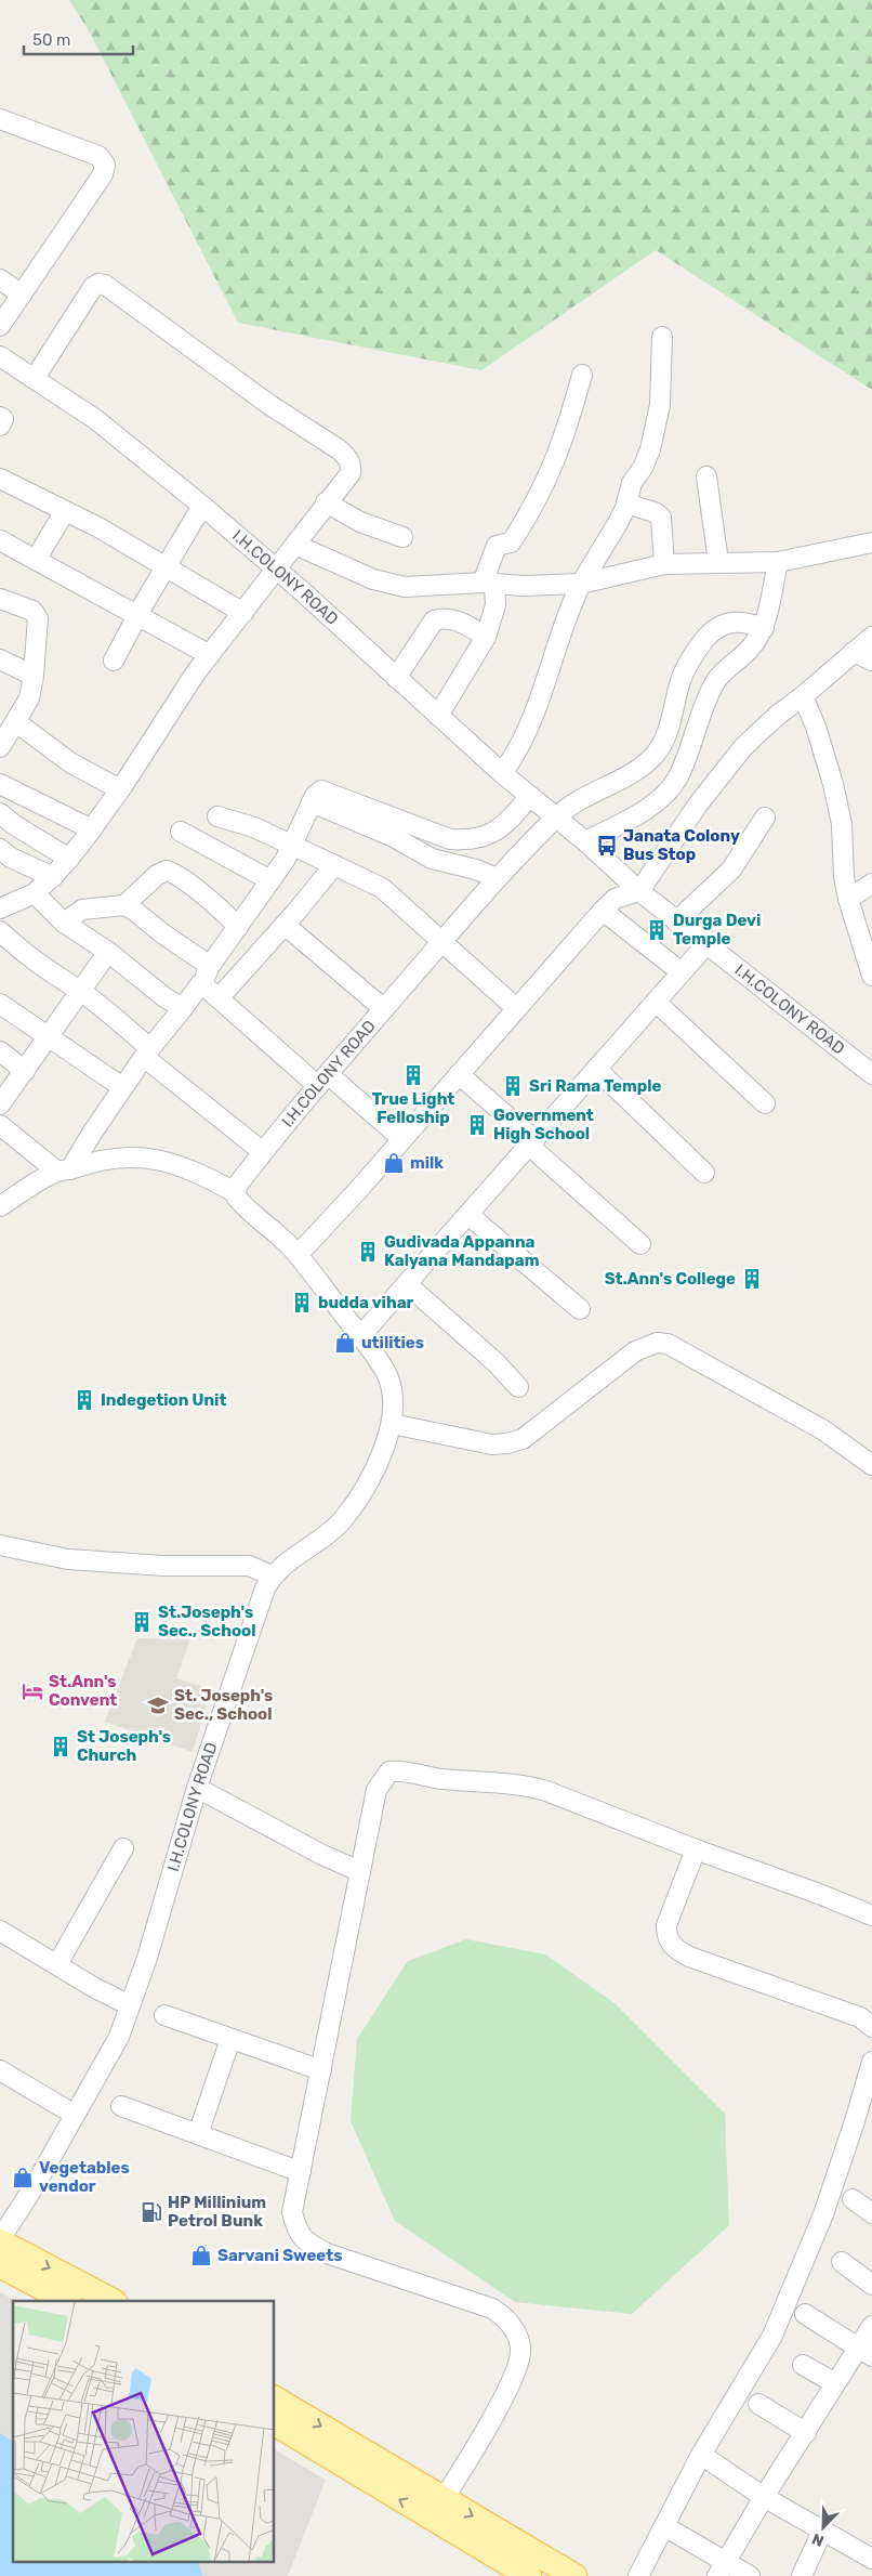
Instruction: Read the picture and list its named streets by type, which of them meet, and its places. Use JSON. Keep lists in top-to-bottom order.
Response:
{
  "streets": {
    "street": ["I.H.COLONY ROAD"]
  },
  "places": {
    "bus stop": ["Janata Colony Bus Stop"],
    "building": [
      "Durga Devi Temple",
      "True Light Felloship",
      "Sri Rama Temple",
      "Government High School",
      "Gudivada Appanna Kalyana Mandapam",
      "St.Ann's College",
      "budda vihar",
      "Indegetion Unit",
      "St.Joseph's Sec., School",
      "St Joseph's Church"
    ],
    "shop": [
      "milk",
      "utilities",
      "Vegetables vendor",
      "Sarvani Sweets"
    ],
    "hotel": ["St.Ann's Convent"],
    "school or university": ["St. Joseph's Sec., School"],
    "fuel station": ["HP Millinium Petrol Bunk"]
  },
  "scale_bar": "50 m",
  "north": "bottom left"
}
